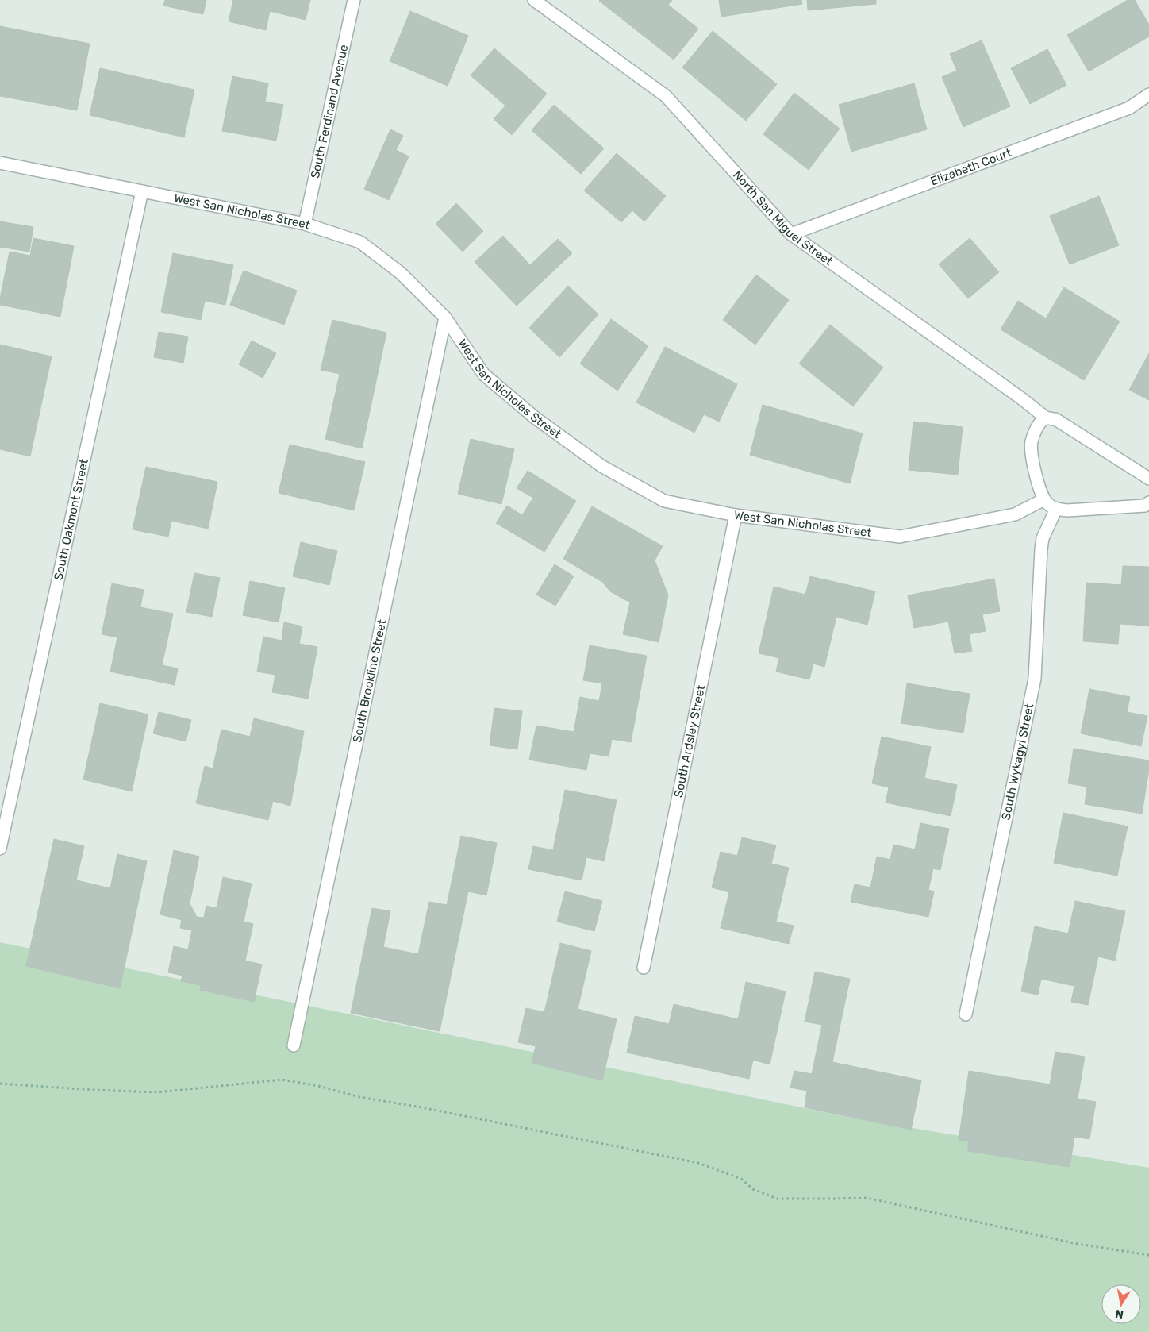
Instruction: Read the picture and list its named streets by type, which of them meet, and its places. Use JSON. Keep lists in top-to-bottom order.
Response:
{
  "streets": {
    "street": [
      "South Ferdinand Avenue",
      "Elizabeth Court",
      "West San Nicholas Street",
      "North San Miguel Street",
      "South Oakmont Street",
      "South Brookline Street",
      "South Ardsley Street",
      "South Wykagyl Street"
    ]
  },
  "crossings": [
    ["South Ferdinand Avenue", "West San Nicholas Street"],
    ["Elizabeth Court", "North San Miguel Street"],
    ["West San Nicholas Street", "South Oakmont Street"],
    ["West San Nicholas Street", "South Brookline Street"],
    ["West San Nicholas Street", "South Ardsley Street"]
  ],
  "north": "bottom"
}
